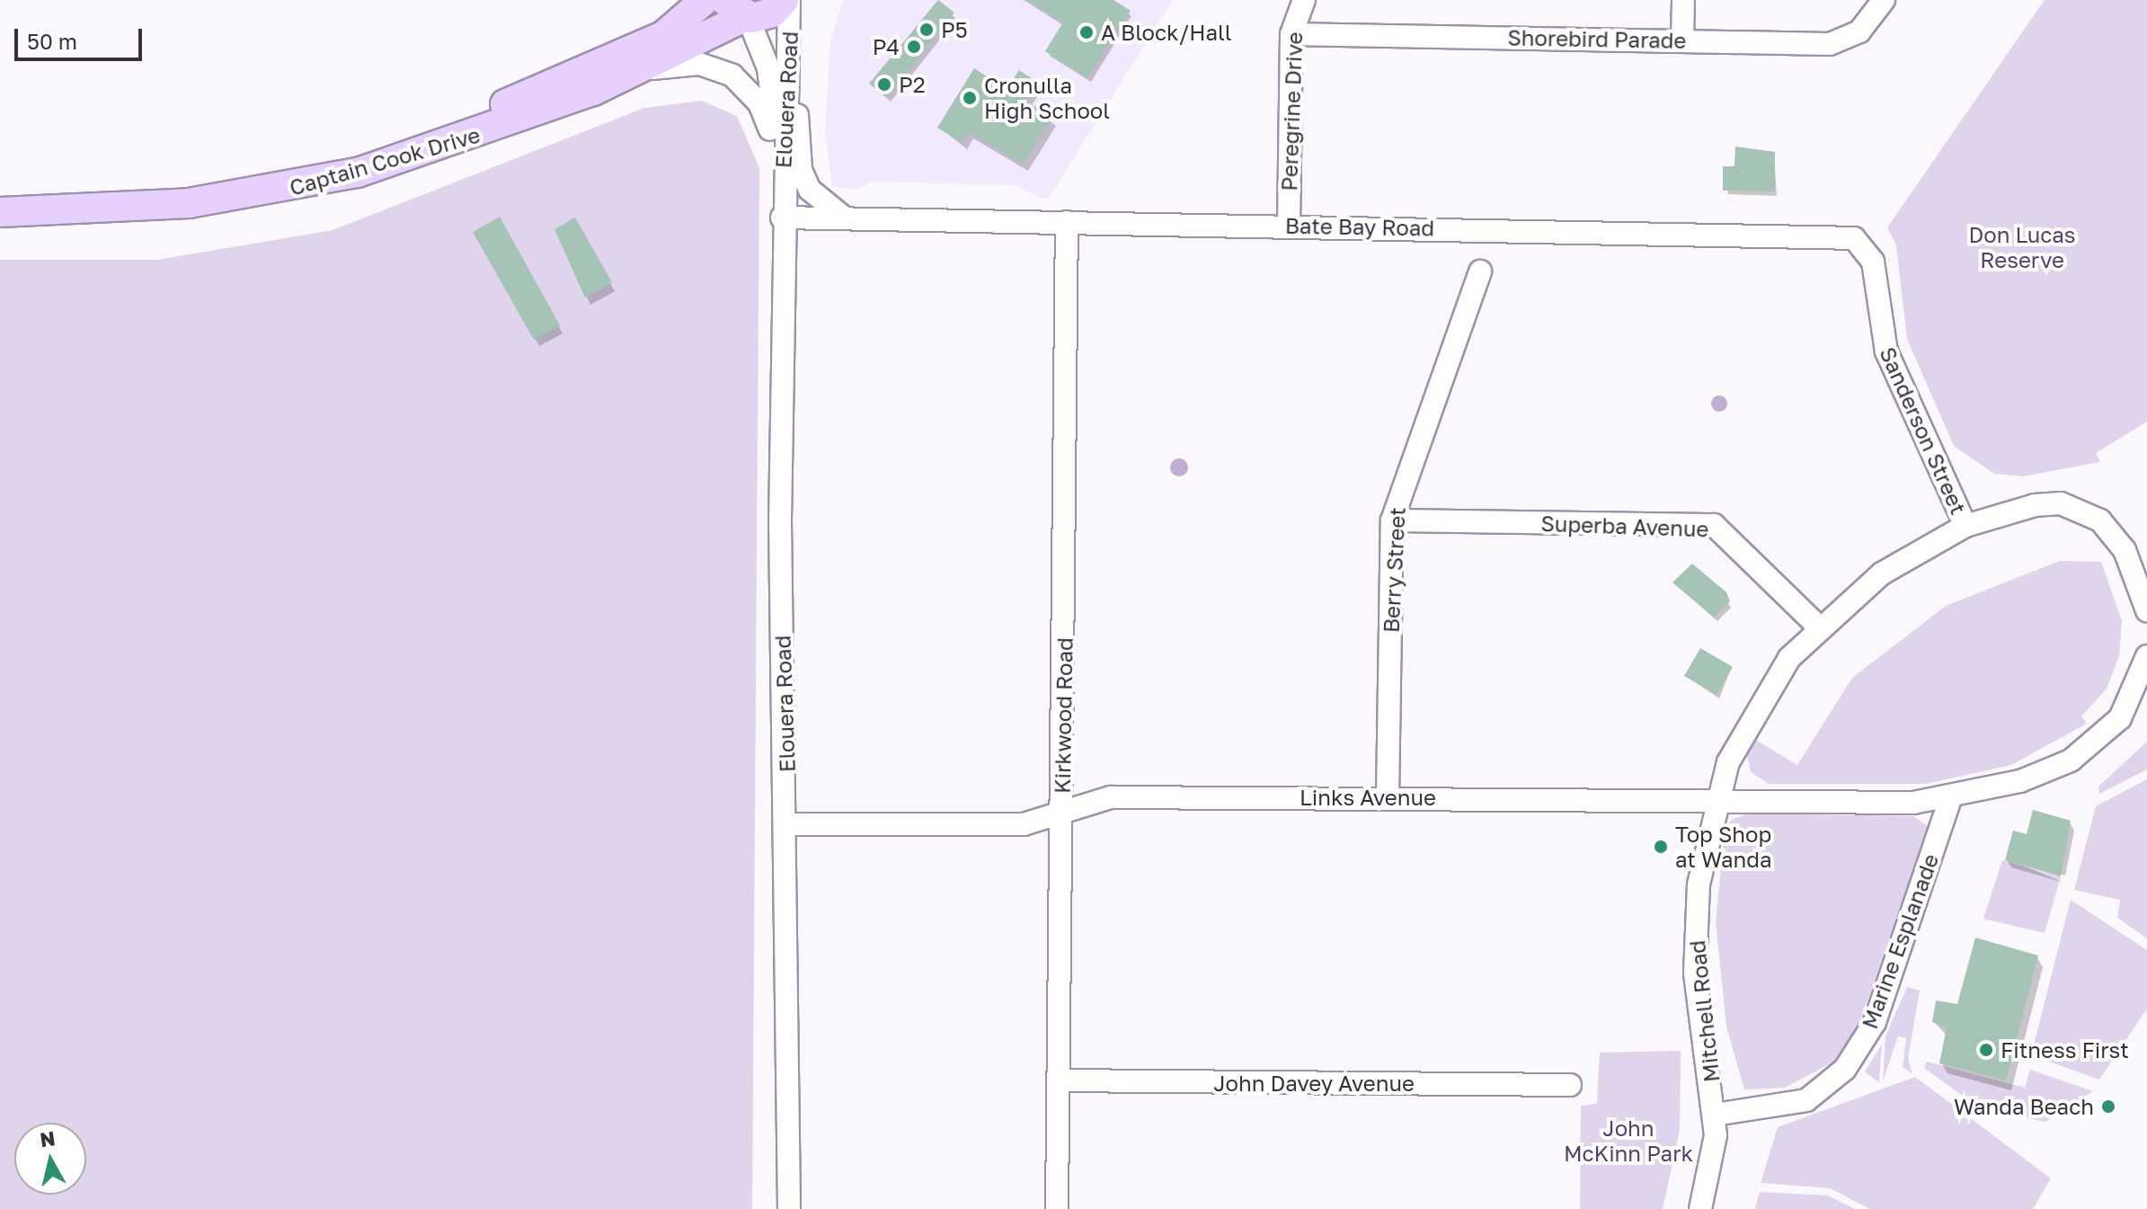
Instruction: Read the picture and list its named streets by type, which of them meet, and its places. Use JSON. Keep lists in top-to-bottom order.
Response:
{
  "streets": {
    "main road": ["Captain Cook Drive"],
    "street": [
      "Shorebird Parade",
      "Elouera Road",
      "Peregrine Drive",
      "Bate Bay Road",
      "Sanderson Street",
      "Superba Avenue",
      "Berry Street",
      "Kirkwood Road",
      "Links Avenue",
      "Marine Esplanade",
      "Mitchell Road",
      "John Davey Avenue"
    ]
  },
  "crossings": [
    ["Shorebird Parade", "Peregrine Drive"],
    ["Elouera Road", "Captain Cook Drive"],
    ["Elouera Road", "Bate Bay Road"],
    ["Elouera Road", "Links Avenue"],
    ["Peregrine Drive", "Bate Bay Road"],
    ["Bate Bay Road", "Sanderson Street"],
    ["Bate Bay Road", "Kirkwood Road"],
    ["Sanderson Street", "Mitchell Road"],
    ["Superba Avenue", "Berry Street"],
    ["Superba Avenue", "Mitchell Road"],
    ["Berry Street", "Links Avenue"],
    ["Kirkwood Road", "Links Avenue"],
    ["Kirkwood Road", "John Davey Avenue"],
    ["Links Avenue", "Marine Esplanade"],
    ["Links Avenue", "Mitchell Road"],
    ["Marine Esplanade", "Mitchell Road"]
  ],
  "parks": ["Don Lucas Reserve", "John McKinn Park"],
  "places": [
    "P5",
    "A Block/Hall",
    "P4",
    "P2",
    "Cronulla High School",
    "Top Shop at Wanda",
    "Fitness First",
    "Wanda Beach"
  ],
  "scale_bar": "50 m",
  "north": "top"
}
